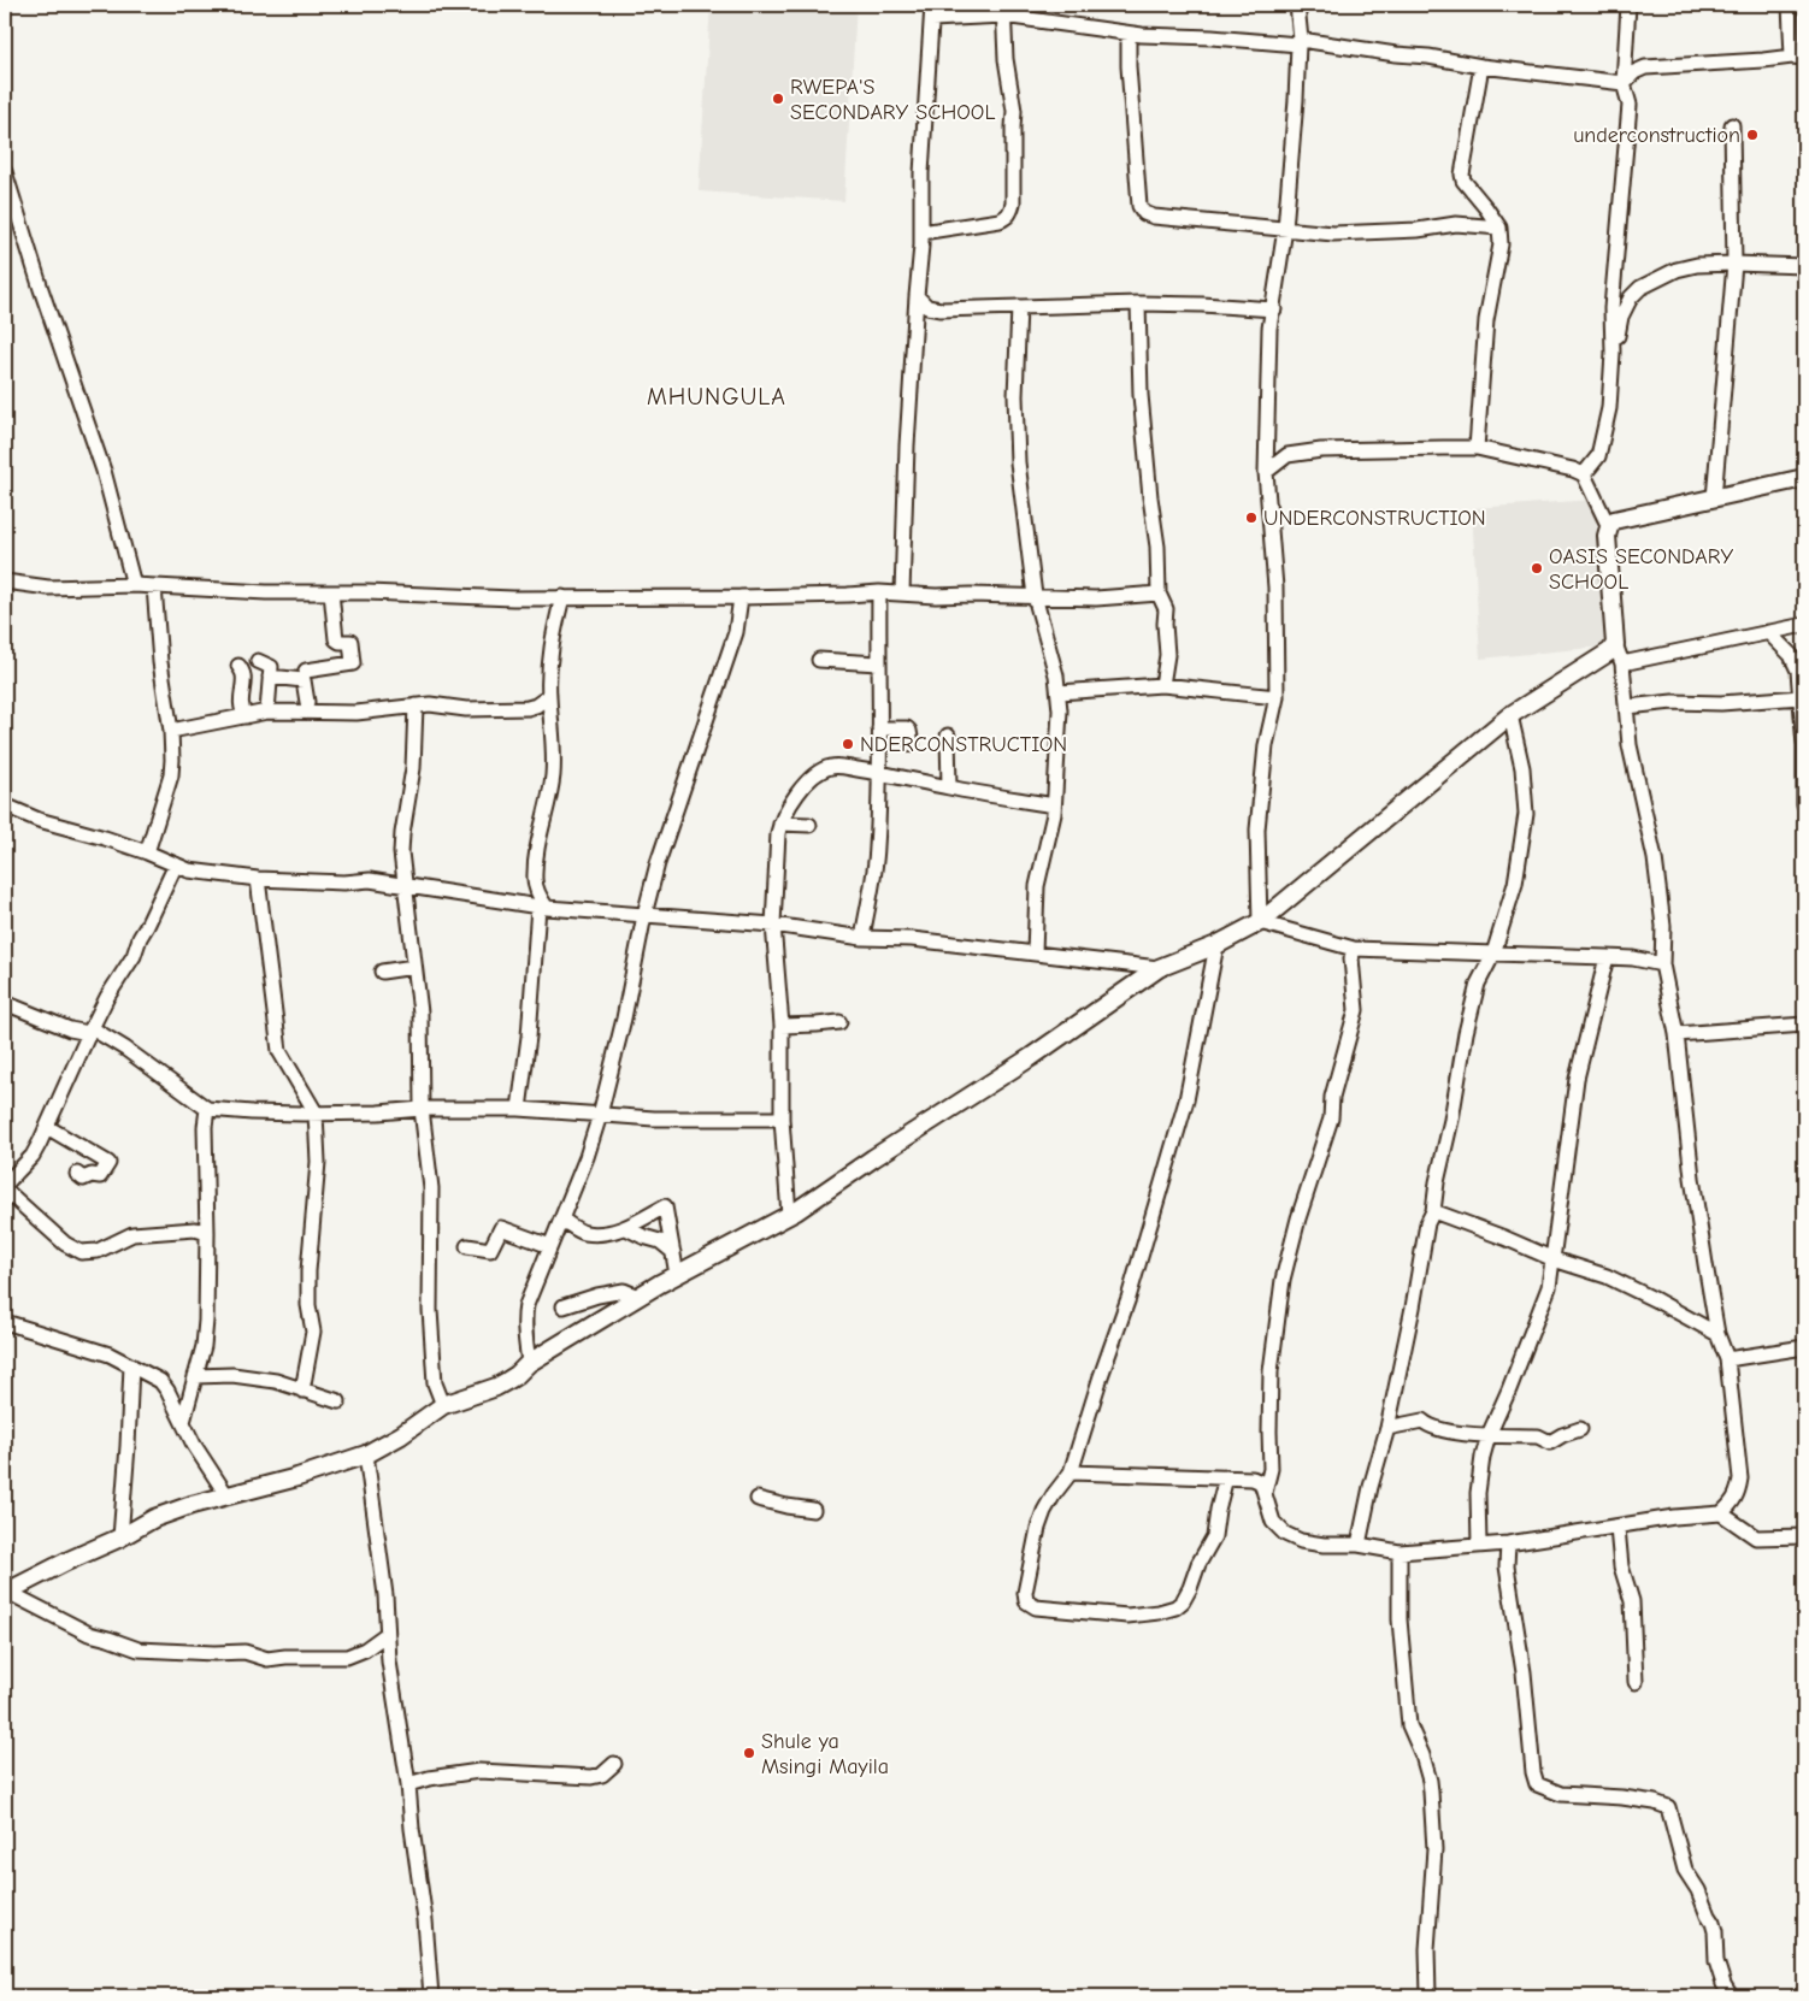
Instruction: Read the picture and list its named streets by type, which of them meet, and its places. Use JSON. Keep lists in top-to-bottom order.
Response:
{
  "districts": ["MHUNGULA"],
  "places": [
    "RWEPA'S SECONDARY SCHOOL",
    "underconstruction",
    "UNDERCONSTRUCTION",
    "OASIS SECONDARY SCHOOL",
    "NDERCONSTRUCTION",
    "Shule ya Msingi Mayila"
  ]
}
